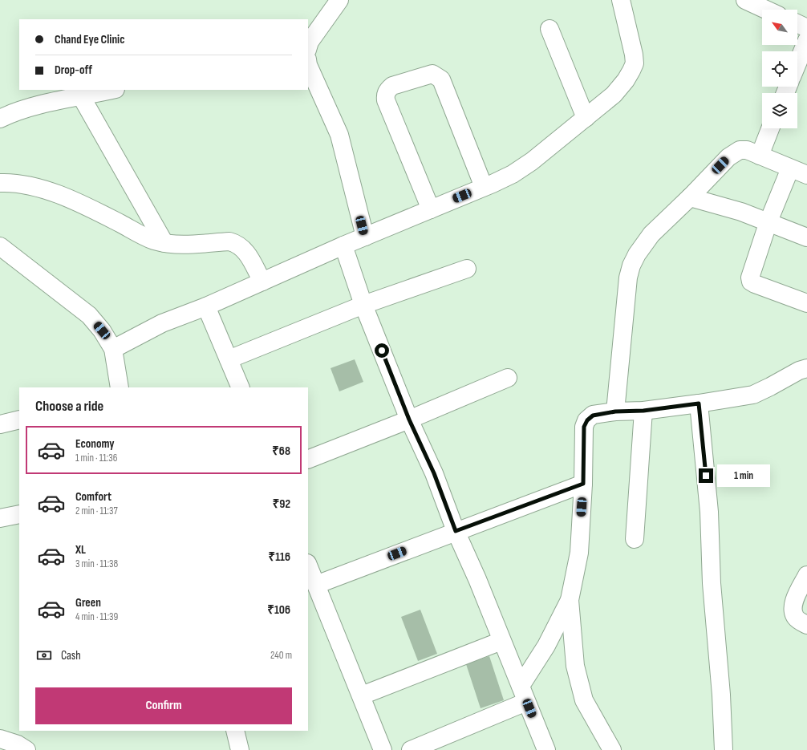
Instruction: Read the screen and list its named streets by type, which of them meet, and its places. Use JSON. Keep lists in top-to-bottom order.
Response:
{
  "north": "top left",
  "page": {
    "banner": ["Chand Eye Clinic", "Drop-off"],
    "heading": "Choose a ride",
    "list": [
      {
        "name": "Economy",
        "note": "1 min · 11:36",
        "value": "₹68"
      },
      {
        "name": "Comfort",
        "note": "2 min · 11:37",
        "value": "₹92"
      },
      {
        "name": "XL",
        "note": "3 min · 11:38",
        "value": "₹116"
      },
      {
        "name": "Green",
        "note": "4 min · 11:39",
        "value": "₹106"
      }
    ],
    "bubble": "1 min",
    "pay": ["Cash", "240 m"],
    "buttons": "Confirm"
  }
}
